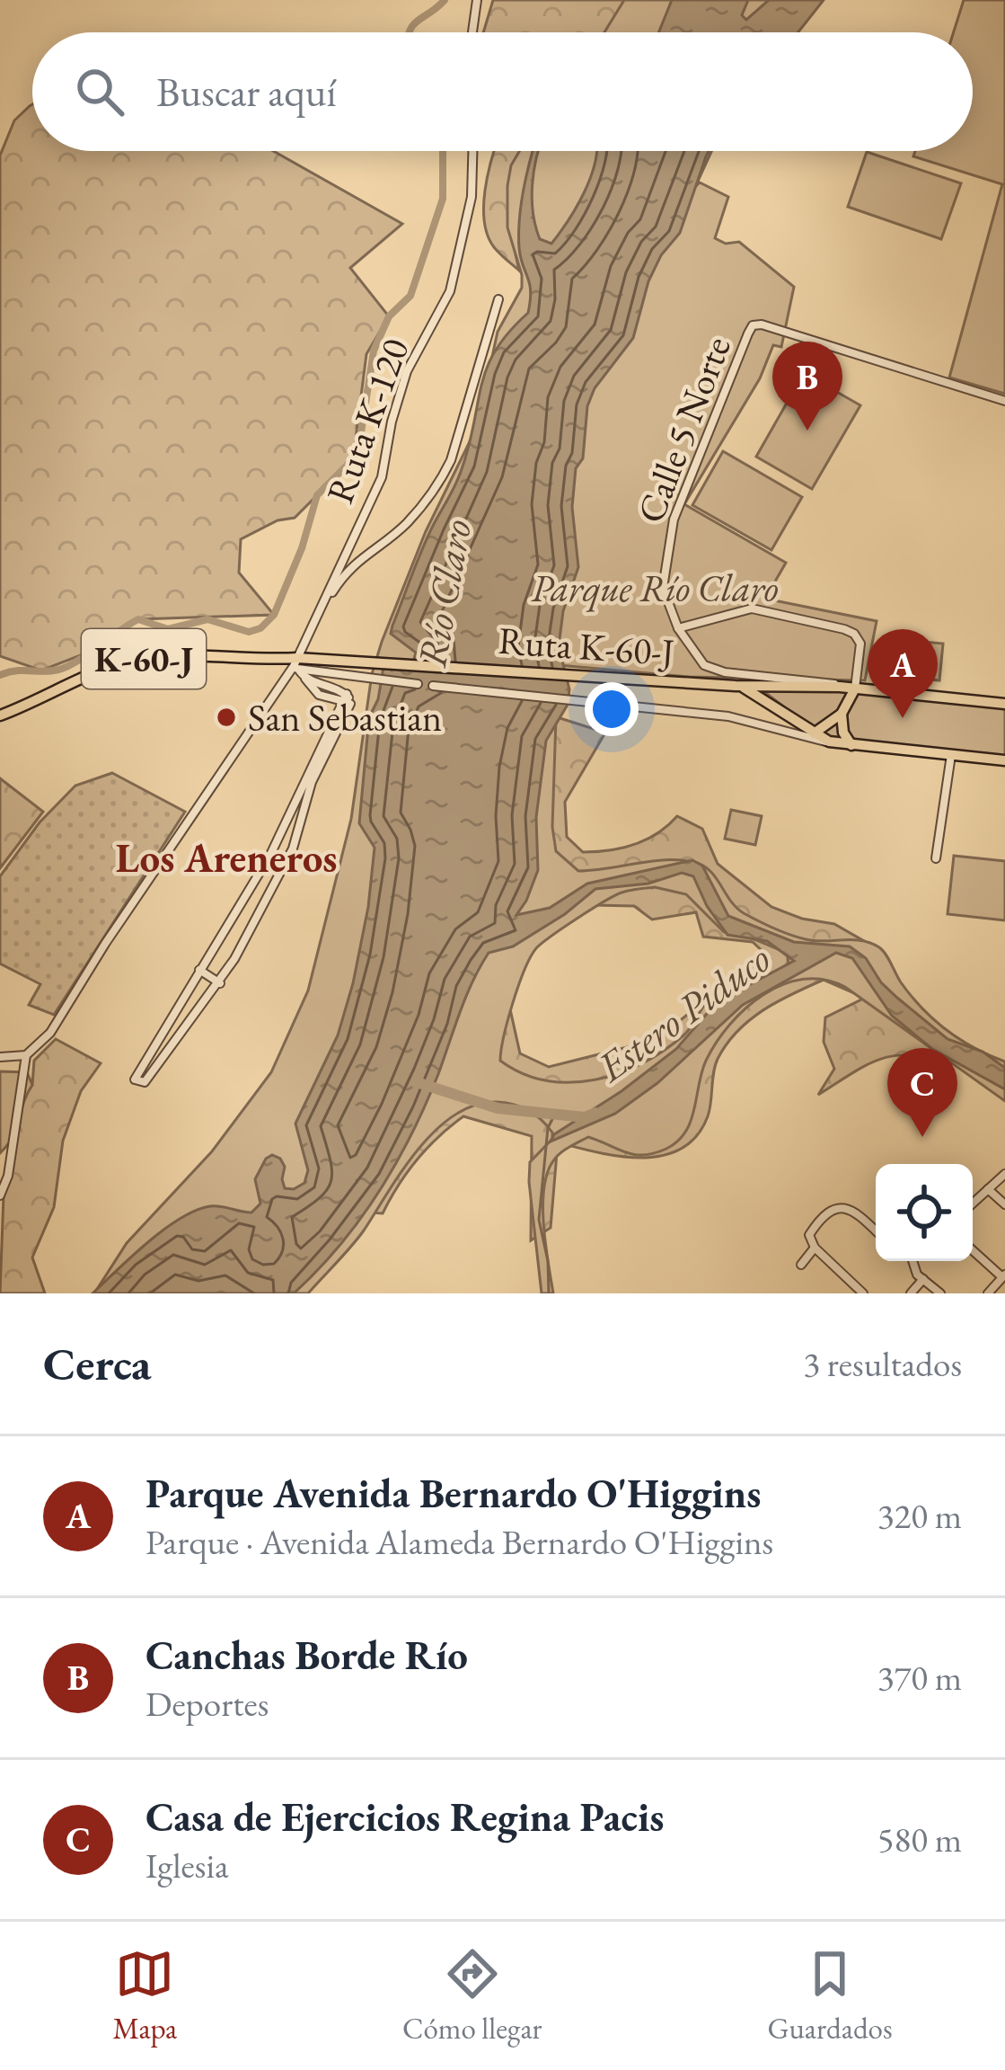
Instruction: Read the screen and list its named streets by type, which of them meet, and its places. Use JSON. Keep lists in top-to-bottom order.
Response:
{
  "streets": {
    "main road": ["Ruta K-60-J", "K-60-J"],
    "street": ["Ruta K-120", "Calle 5 Norte"]
  },
  "crossings": [
    ["Ruta K-120", "Ruta K-60-J"],
    ["Ruta K-60-J", "K-60-J"]
  ],
  "districts": ["Los Areneros"],
  "water": ["Río Claro", "Estero Piduco"],
  "parks": ["Parque Río Claro"],
  "places": ["San Sebastian"],
  "page": {
    "search": "Buscar aquí",
    "pins": ["B", "A", "C"],
    "heading": ["Cerca", "3 resultados"],
    "list": [
      {
        "mark": "A",
        "name": "Parque Avenida Bernardo O'Higgins",
        "note": "Parque · Avenida Alameda Bernardo O'Higgins",
        "value": "320 m"
      },
      {
        "mark": "B",
        "name": "Canchas Borde Río",
        "note": "Deportes",
        "value": "370 m"
      },
      {
        "mark": "C",
        "name": "Casa de Ejercicios Regina Pacis",
        "note": "Iglesia",
        "value": "580 m"
      }
    ],
    "nav": ["Mapa", "Cómo llegar", "Guardados"]
  }
}
